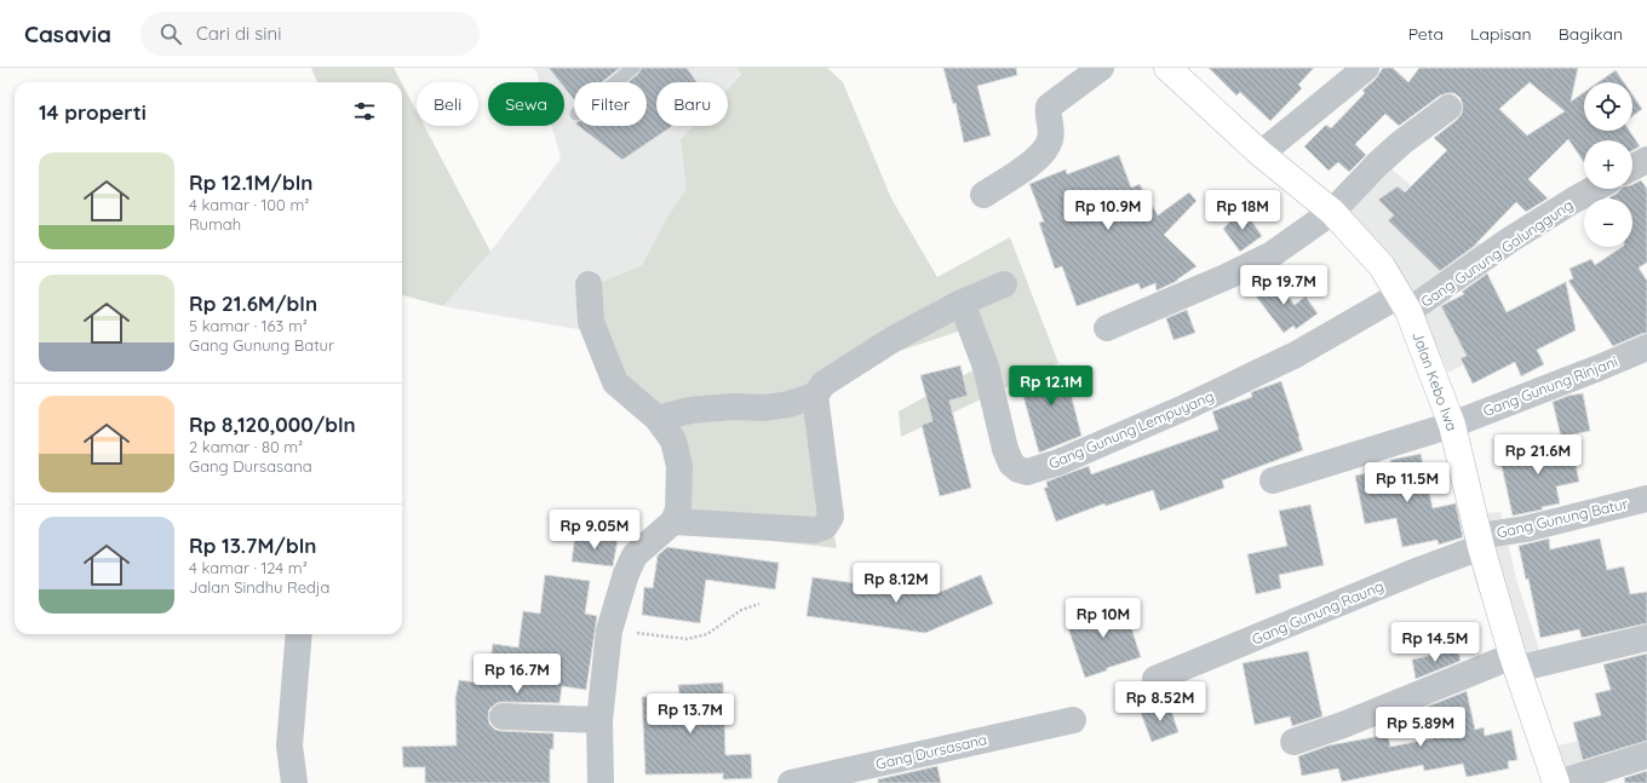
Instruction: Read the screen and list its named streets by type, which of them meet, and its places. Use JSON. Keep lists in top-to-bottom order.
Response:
{
  "streets": {
    "street": [
      "Gang Gunung Galunggung",
      "Jalan Kebo Iwa",
      "Gang Gunung Rinjani",
      "Gang Gunung Lempuyang",
      "Gang Gunung Batur",
      "Gang Gunung Raung",
      "Gang Dursasana"
    ]
  },
  "crossings": [
    ["Gang Gunung Galunggung", "Jalan Kebo Iwa"],
    ["Gang Gunung Galunggung", "Gang Gunung Lempuyang"],
    ["Jalan Kebo Iwa", "Gang Gunung Rinjani"],
    ["Jalan Kebo Iwa", "Gang Gunung Lempuyang"],
    ["Jalan Kebo Iwa", "Gang Gunung Batur"],
    ["Jalan Kebo Iwa", "Gang Gunung Raung"],
    ["Gang Gunung Batur", "Gang Gunung Raung"]
  ],
  "page": {
    "header": "Casavia",
    "search": "Cari di sini",
    "nav": ["Peta", "Lapisan", "Bagikan"],
    "map_buttons": ["+", "−"],
    "chip": [
      "Beli",
      "Sewa",
      "Filter",
      "Baru"
    ],
    "heading": "14 properti",
    "list": [
      {
        "name": "Rp 12.1M/bln",
        "note": "4 kamar · 100 m² · Rumah"
      },
      {
        "name": "Rp 21.6M/bln",
        "note": "5 kamar · 163 m² · Gang Gunung Batur"
      },
      {
        "name": "Rp 8,120,000/bln",
        "note": "2 kamar · 80 m² · Gang Dursasana"
      },
      {
        "name": "Rp 13.7M/bln",
        "note": "4 kamar · 124 m² · Jalan Sindhu Redja"
      }
    ],
    "price": [
      "Rp 10.9M",
      "Rp 18M",
      "Rp 19.7M",
      "Rp 12.1M",
      "Rp 21.6M",
      "Rp 11.5M",
      "Rp 9.05M",
      "Rp 8.12M",
      "Rp 10M",
      "Rp 14.5M",
      "Rp 16.7M",
      "Rp 8.52M",
      "Rp 13.7M",
      "Rp 5.89M"
    ]
  }
}
